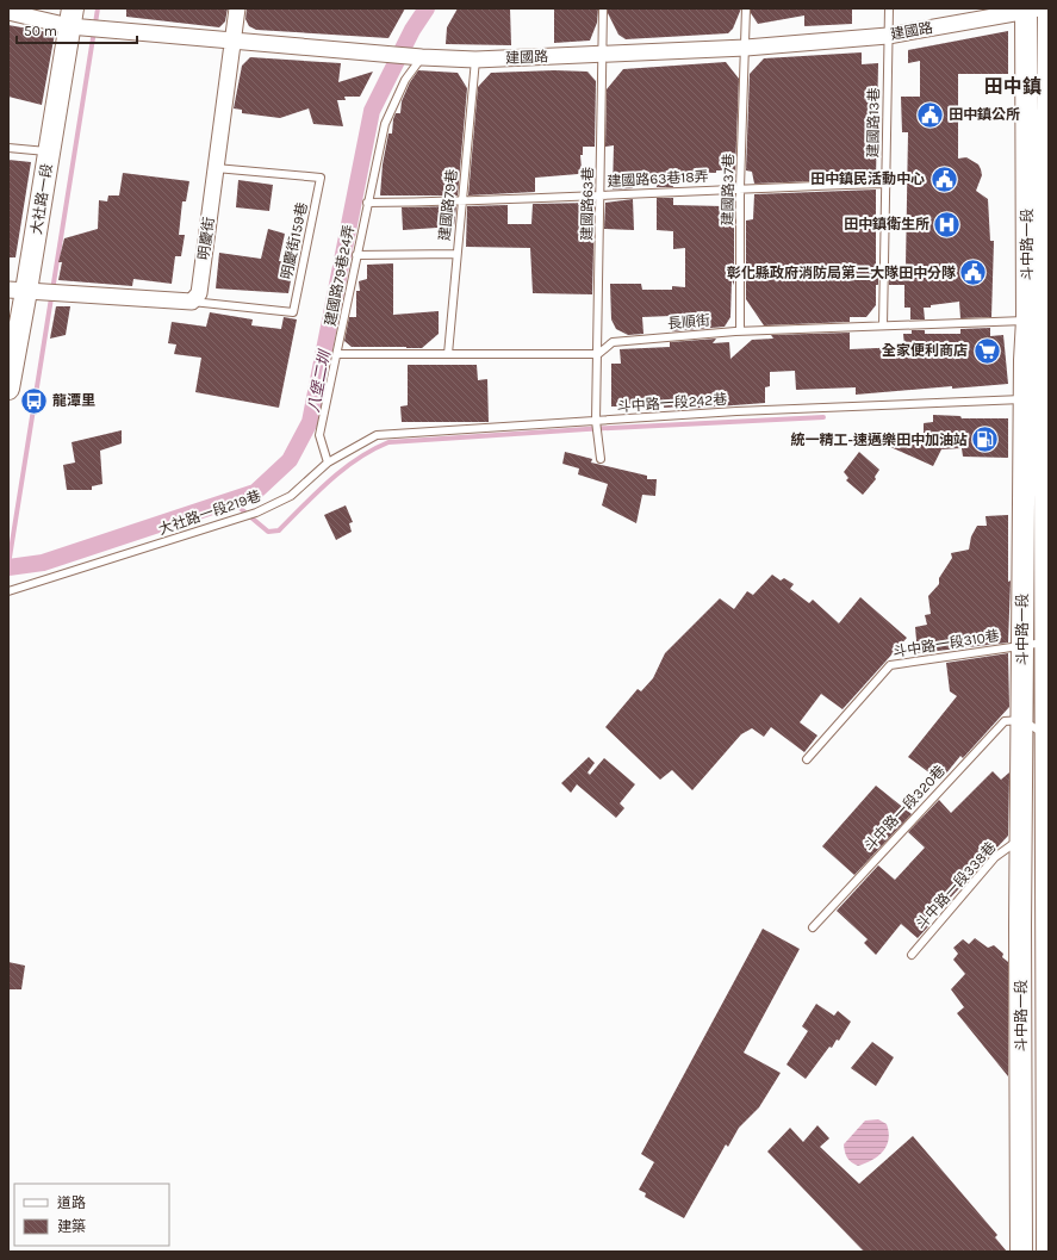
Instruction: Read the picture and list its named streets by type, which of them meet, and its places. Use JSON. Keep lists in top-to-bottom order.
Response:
{
  "streets": {
    "main road": ["大社路一段", "斗中路一段"],
    "street": ["建國路", "明慶街"],
    "lane": [
      "建國路13巷",
      "建國路63巷18弄",
      "建國路37巷",
      "建國路63巷",
      "建國路79巷",
      "明慶街159巷",
      "建國路79巷24弄",
      "長順街",
      "斗中路一段242巷",
      "大社路一段219巷",
      "斗中路一段310巷",
      "斗中路一段320巷",
      "斗中路一段338巷"
    ]
  },
  "crossings": [
    ["建國路", "建國路13巷"],
    ["建國路", "建國路37巷"],
    ["建國路", "大社路一段"],
    ["建國路", "建國路63巷"],
    ["建國路", "建國路79巷"],
    ["建國路", "明慶街"],
    ["建國路", "斗中路一段"],
    ["建國路", "建國路79巷24弄"],
    ["建國路13巷", "建國路63巷18弄"],
    ["建國路13巷", "長順街"],
    ["建國路63巷18弄", "建國路37巷"],
    ["建國路63巷18弄", "建國路63巷"],
    ["建國路63巷18弄", "建國路79巷"],
    ["建國路37巷", "長順街"],
    ["建國路63巷", "長順街"],
    ["建國路63巷", "斗中路一段242巷"],
    ["明慶街", "明慶街159巷"],
    ["斗中路一段", "長順街"],
    ["斗中路一段", "斗中路一段242巷"],
    ["斗中路一段", "斗中路一段310巷"],
    ["斗中路一段", "斗中路一段320巷"],
    ["斗中路一段", "斗中路一段338巷"],
    ["斗中路一段242巷", "大社路一段219巷"]
  ],
  "districts": ["田中鎮"],
  "water": ["八堡二圳"],
  "places": {
    "public building": ["田中鎮公所", "田中鎮民活動中心", "彰化縣政府消防局第二大隊田中分隊"],
    "hospital": ["田中鎮衛生所"],
    "supermarket": ["全家便利商店"],
    "bus stop": ["龍潭里"],
    "fuel station": ["統一精工-速邁樂田中加油站"]
  },
  "legend": ["道路", "建築"],
  "scale_bar": "50 m"
}
